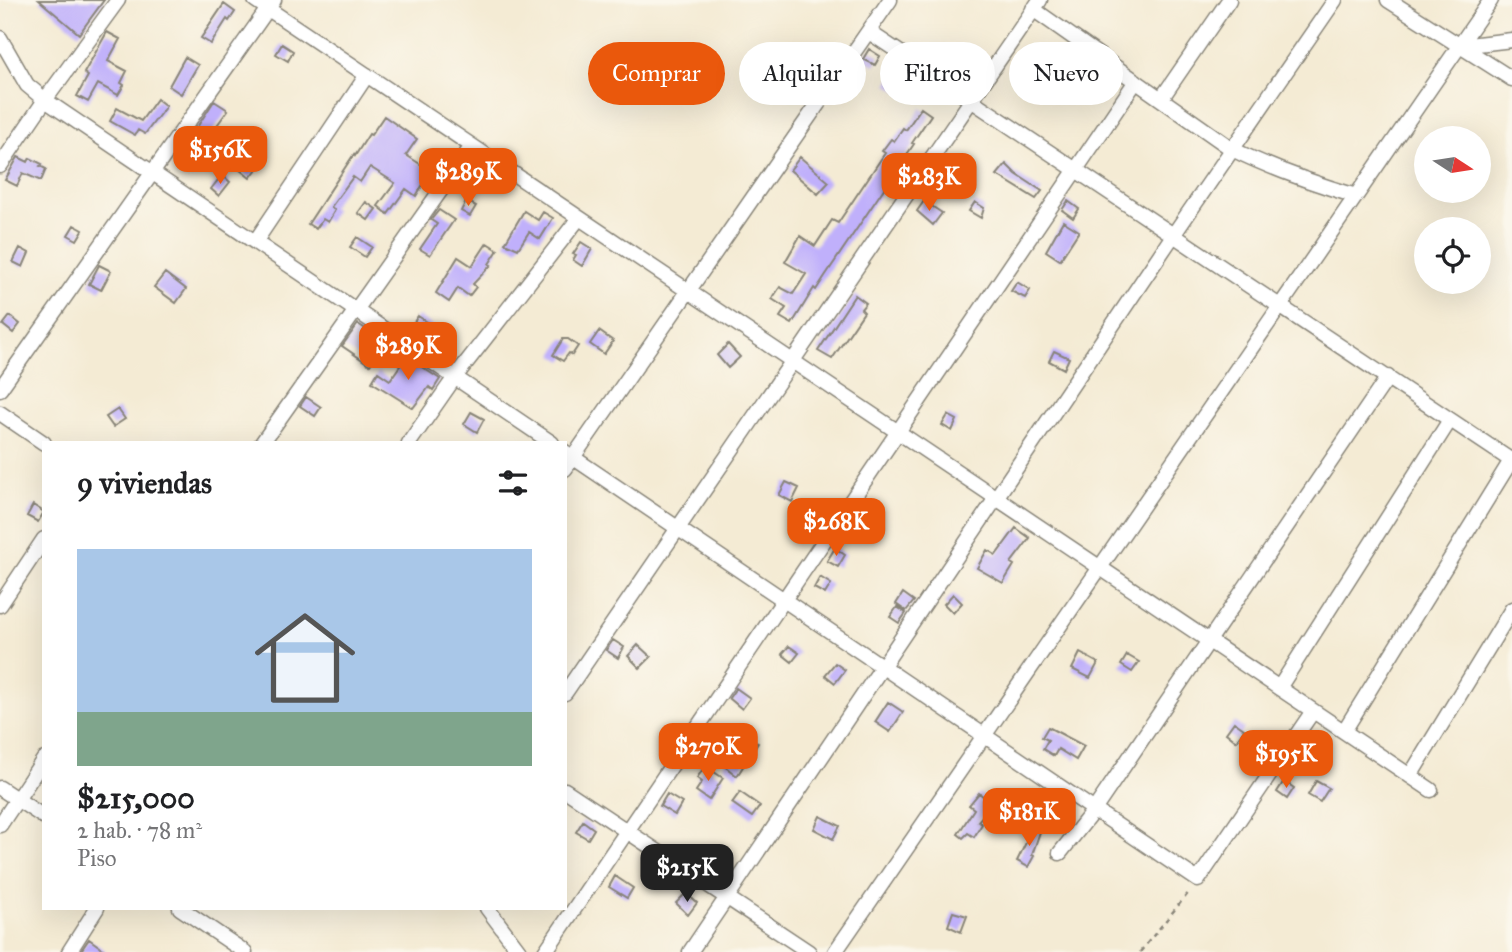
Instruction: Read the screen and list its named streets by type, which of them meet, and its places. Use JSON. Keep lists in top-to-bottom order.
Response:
{
  "north": "right",
  "page": {
    "chip": [
      "Comprar",
      "Alquilar",
      "Filtros",
      "Nuevo"
    ],
    "price": [
      "$156K",
      "$289K",
      "$283K",
      "$289K",
      "$268K",
      "$270K",
      "$195K",
      "$181K",
      "$215K"
    ],
    "heading": "9 viviendas",
    "list": [
      {
        "name": "$215,000",
        "note": "2 hab. · 78 m² · Piso"
      }
    ]
  }
}
